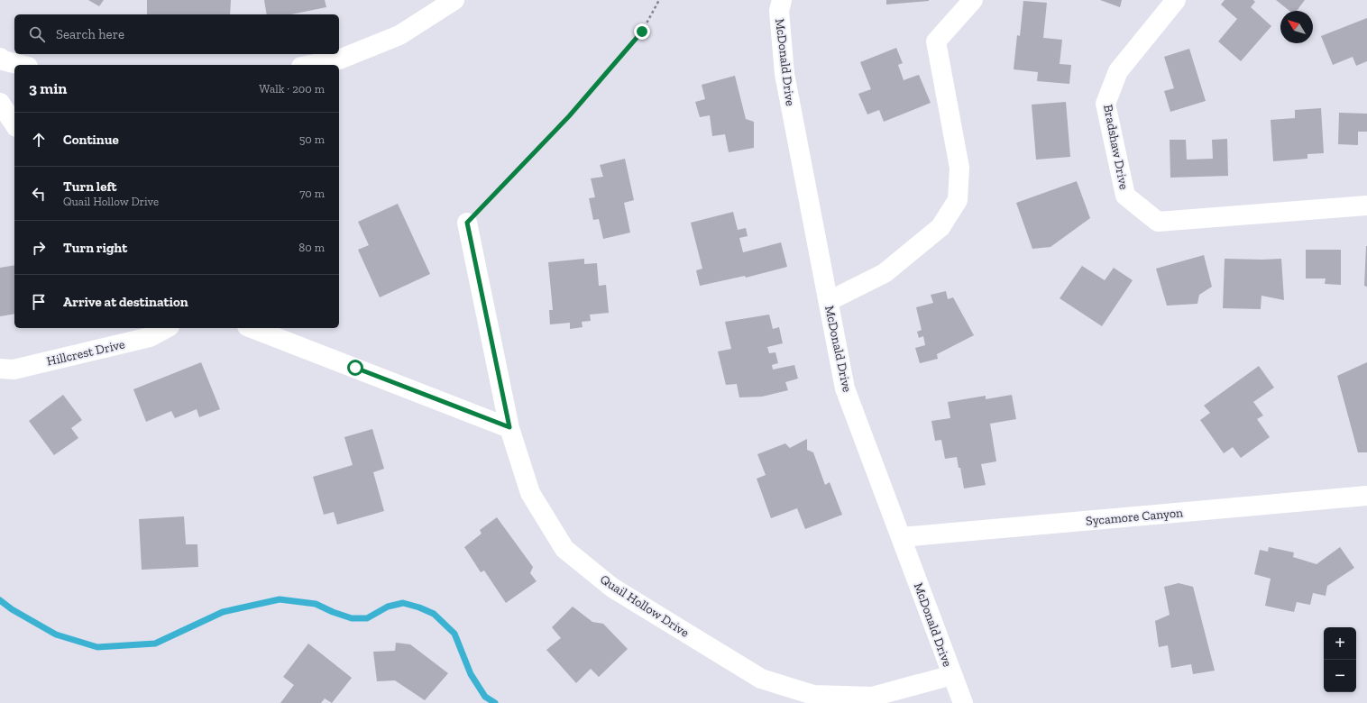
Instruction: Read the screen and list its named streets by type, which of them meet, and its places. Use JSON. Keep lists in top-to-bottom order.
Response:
{
  "streets": {
    "street": [
      "McDonald Drive",
      "Bradshaw Drive",
      "Hillcrest Drive",
      "Sycamore Canyon",
      "Quail Hollow Drive"
    ]
  },
  "crossings": [
    ["McDonald Drive", "Sycamore Canyon"],
    ["McDonald Drive", "Quail Hollow Drive"]
  ],
  "north": "top left",
  "page": {
    "search": "Search here",
    "heading": ["3 min", "Walk · 200 m"],
    "list": [
      ["Continue", "50 m"],
      ["Turn left", "Quail Hollow Drive", "70 m"],
      ["Turn right", "80 m"],
      "Arrive at destination"
    ],
    "map_buttons": ["+", "−"]
  }
}
